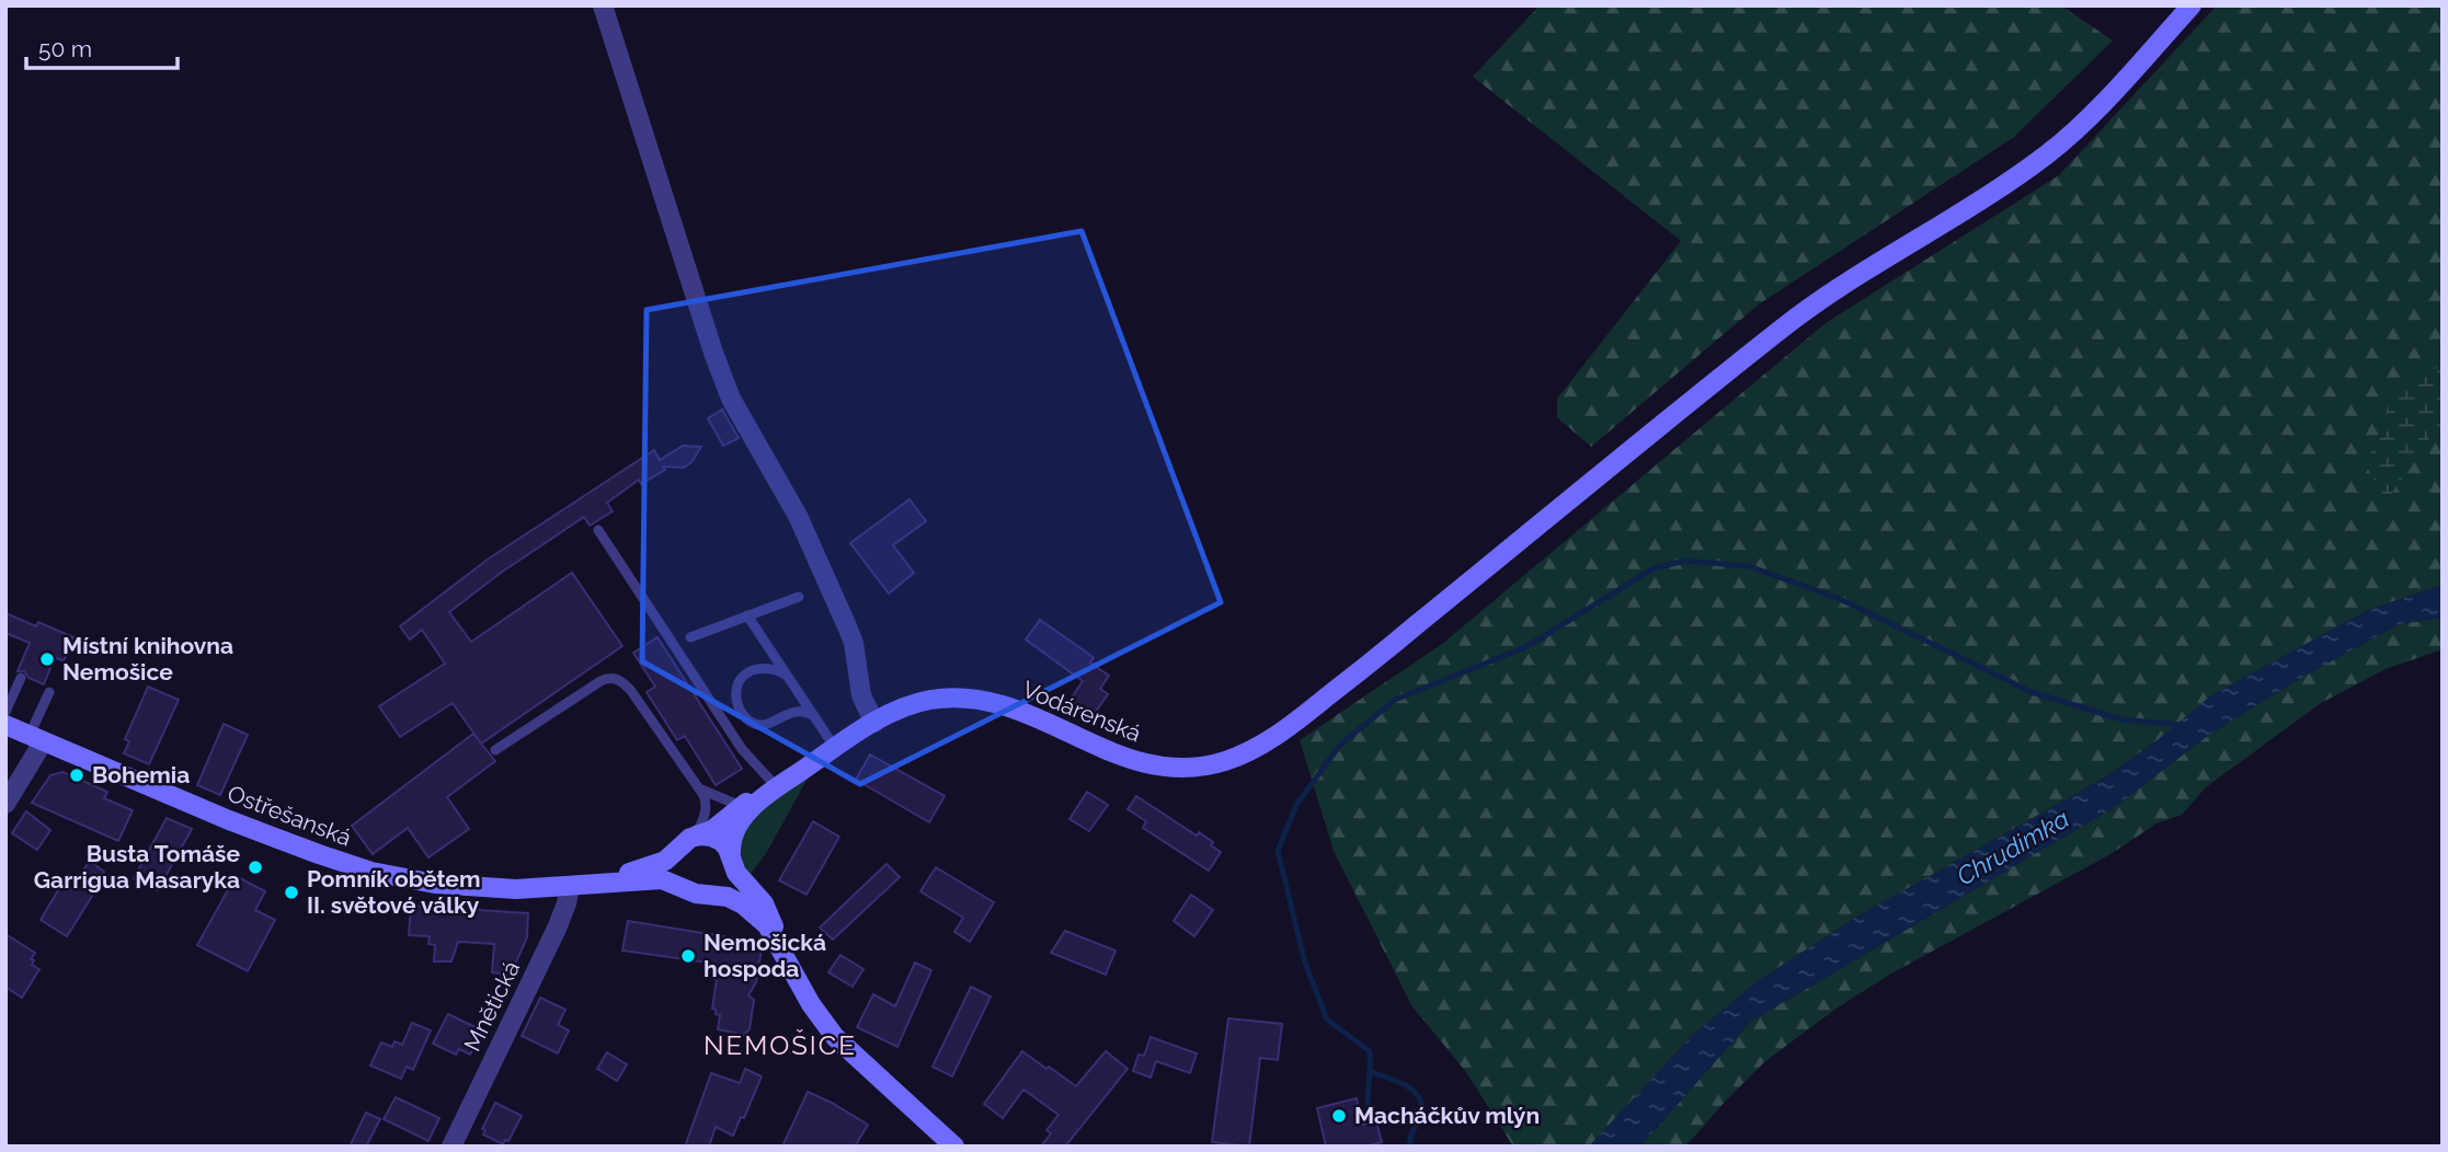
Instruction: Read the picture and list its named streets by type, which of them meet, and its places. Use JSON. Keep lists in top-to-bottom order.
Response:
{
  "streets": {
    "street": ["Vodárenská", "Ostřešanská", "Mnětická"]
  },
  "crossings": [
    ["Vodárenská", "Ostřešanská"],
    ["Ostřešanská", "Mnětická"]
  ],
  "districts": ["NEMOŠICE"],
  "water": ["Chrudimka"],
  "places": [
    "Místní knihovna Nemošice",
    "Bohemia",
    "Busta Tomáše Garrigua Masaryka",
    "Pomník obětem II. světové války",
    "Nemošická hospoda",
    "Macháčkův mlýn"
  ],
  "scale_bar": "50 m"
}
